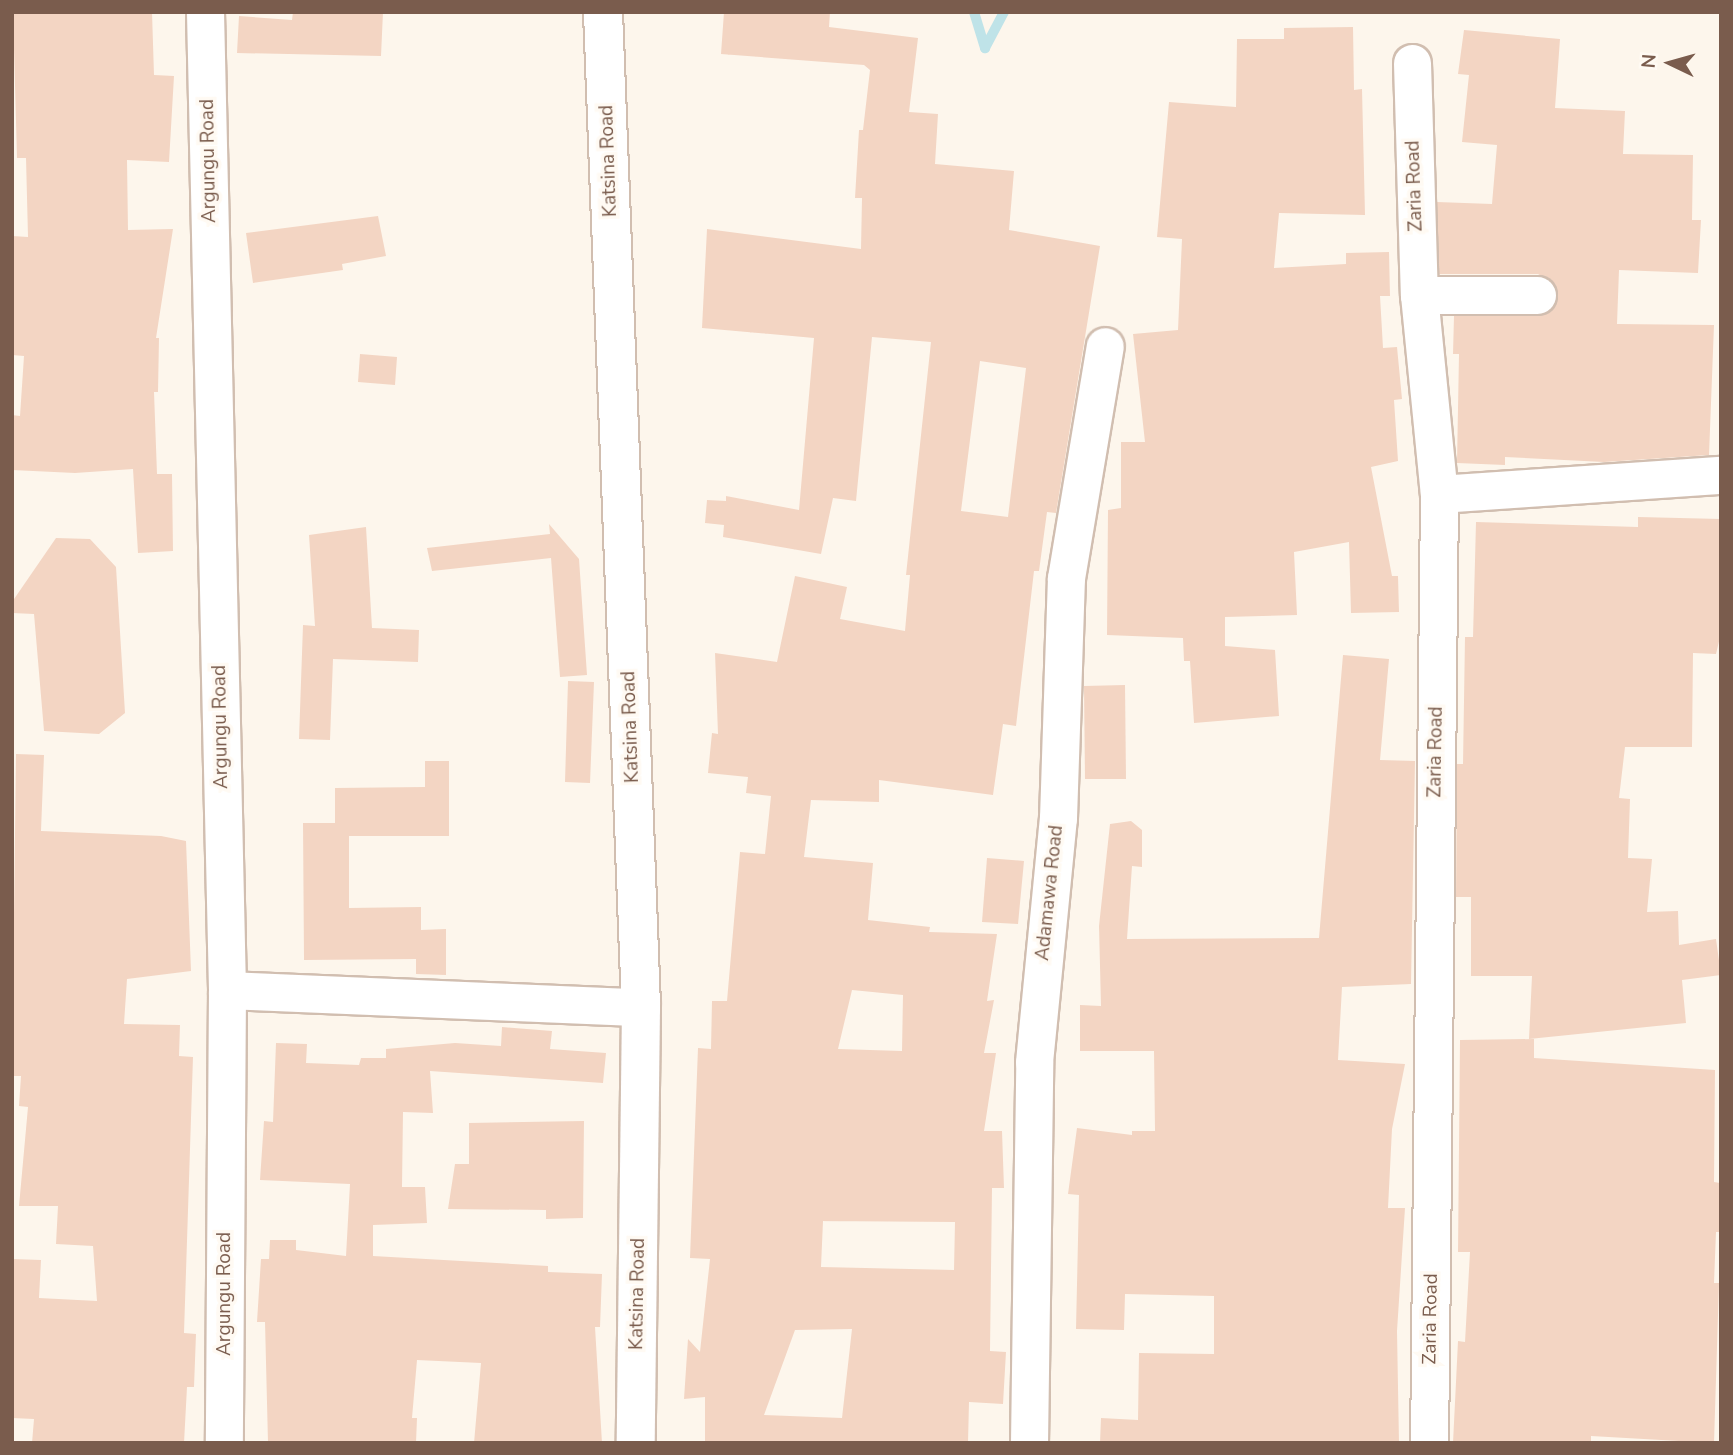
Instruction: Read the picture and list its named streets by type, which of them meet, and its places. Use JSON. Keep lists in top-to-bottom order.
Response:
{
  "streets": {
    "street": [
      "Argungu Road",
      "Katsina Road",
      "Zaria Road",
      "Adamawa Road"
    ]
  },
  "north": "left"
}
